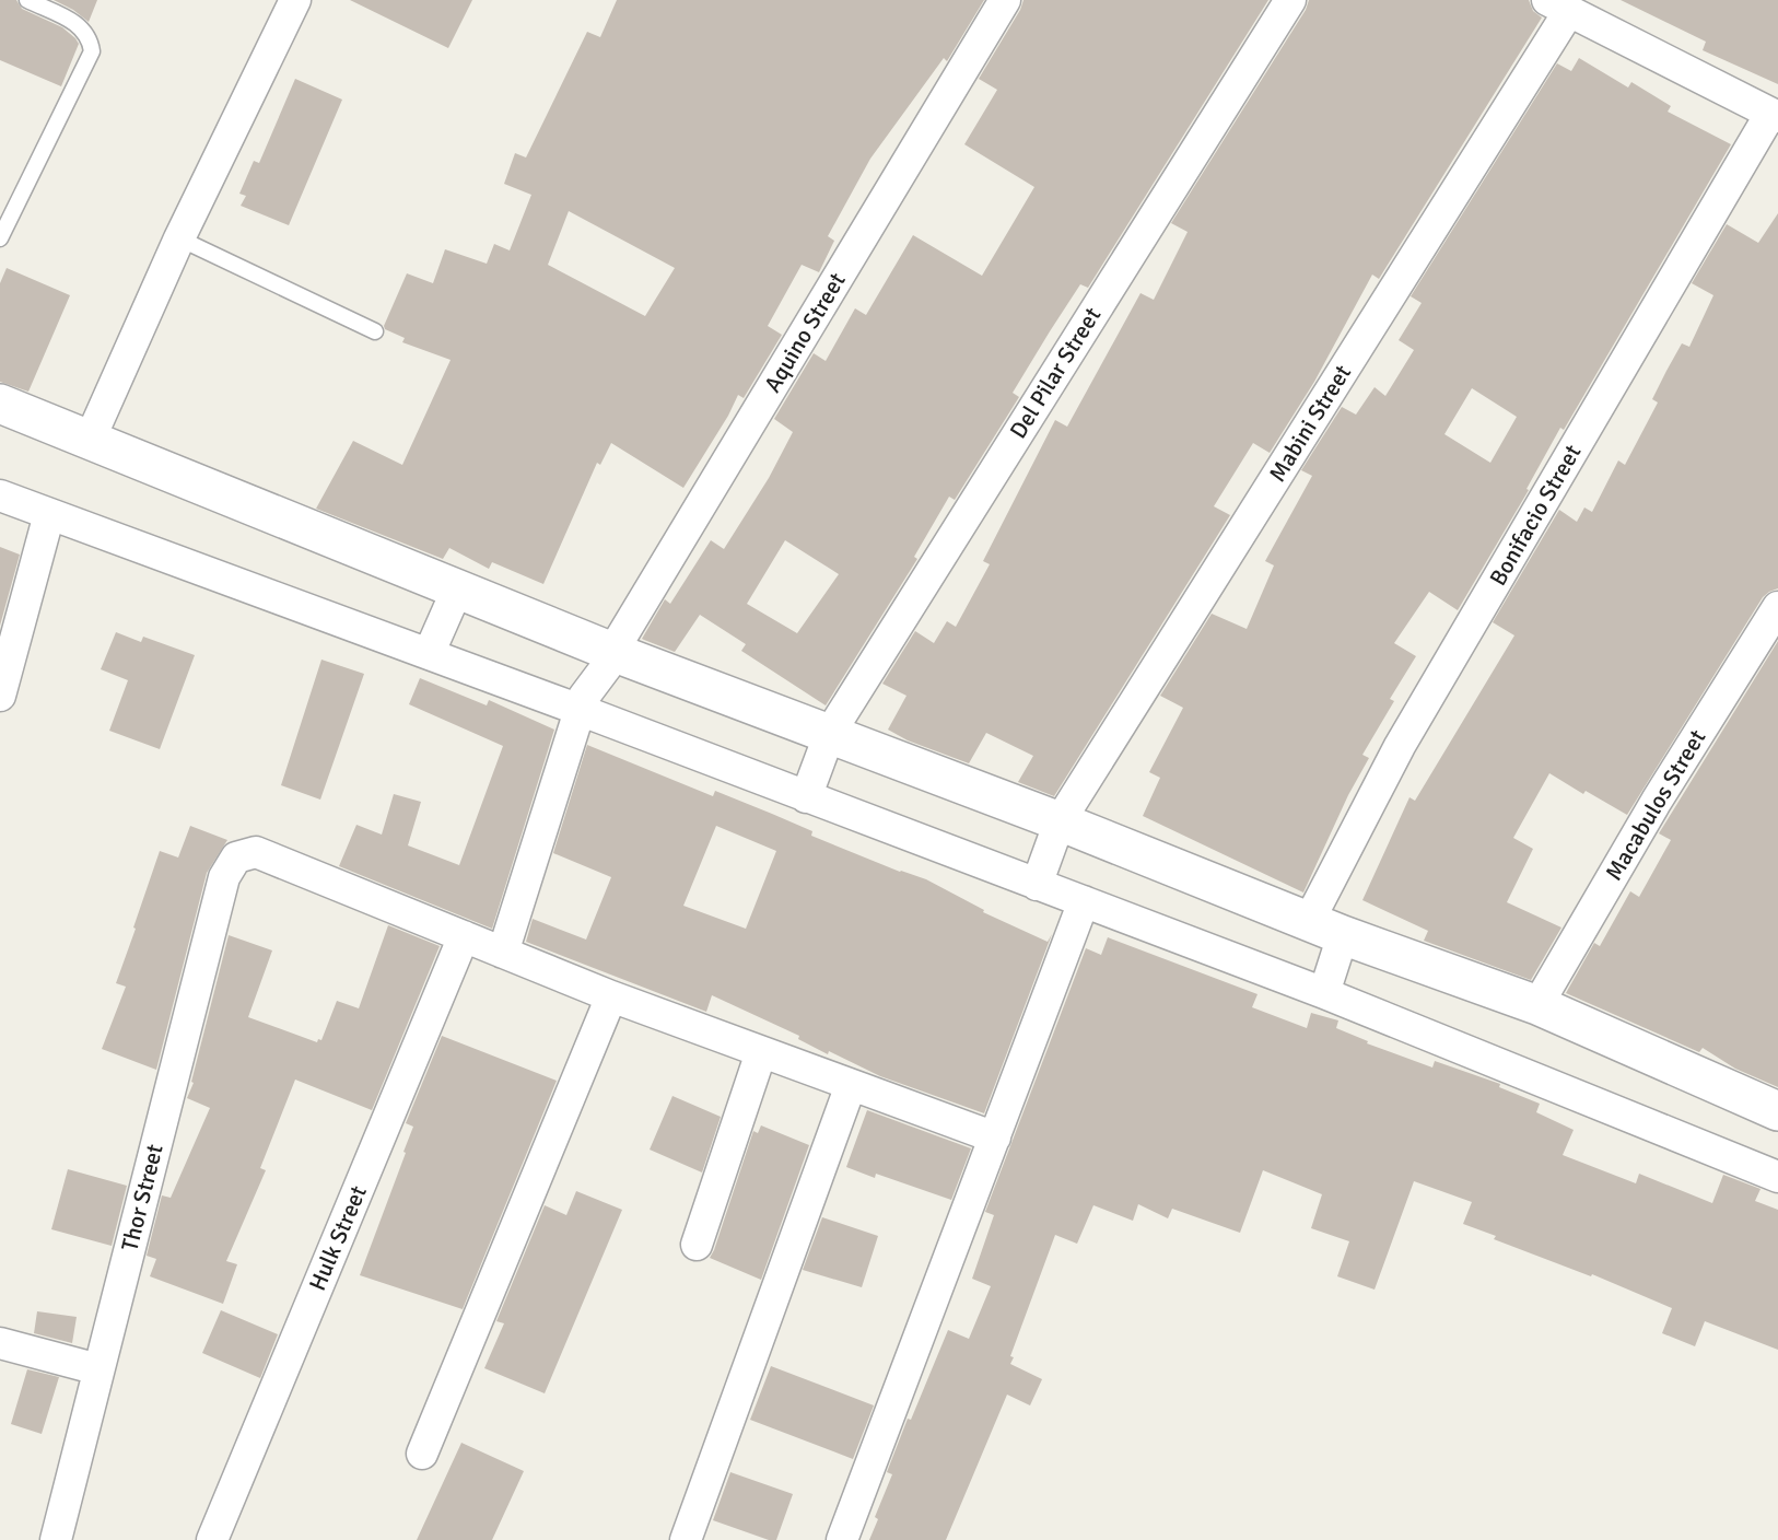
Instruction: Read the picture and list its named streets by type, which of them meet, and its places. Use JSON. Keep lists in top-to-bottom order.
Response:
{
  "streets": {
    "street": [
      "Aquino Street",
      "Del Pilar Street",
      "Mabini Street",
      "Bonifacio Street",
      "Macabulos Street",
      "Thor Street",
      "Hulk Street"
    ]
  },
  "crossings": [
    ["Thor Street", "Hulk Street"]
  ]
}
